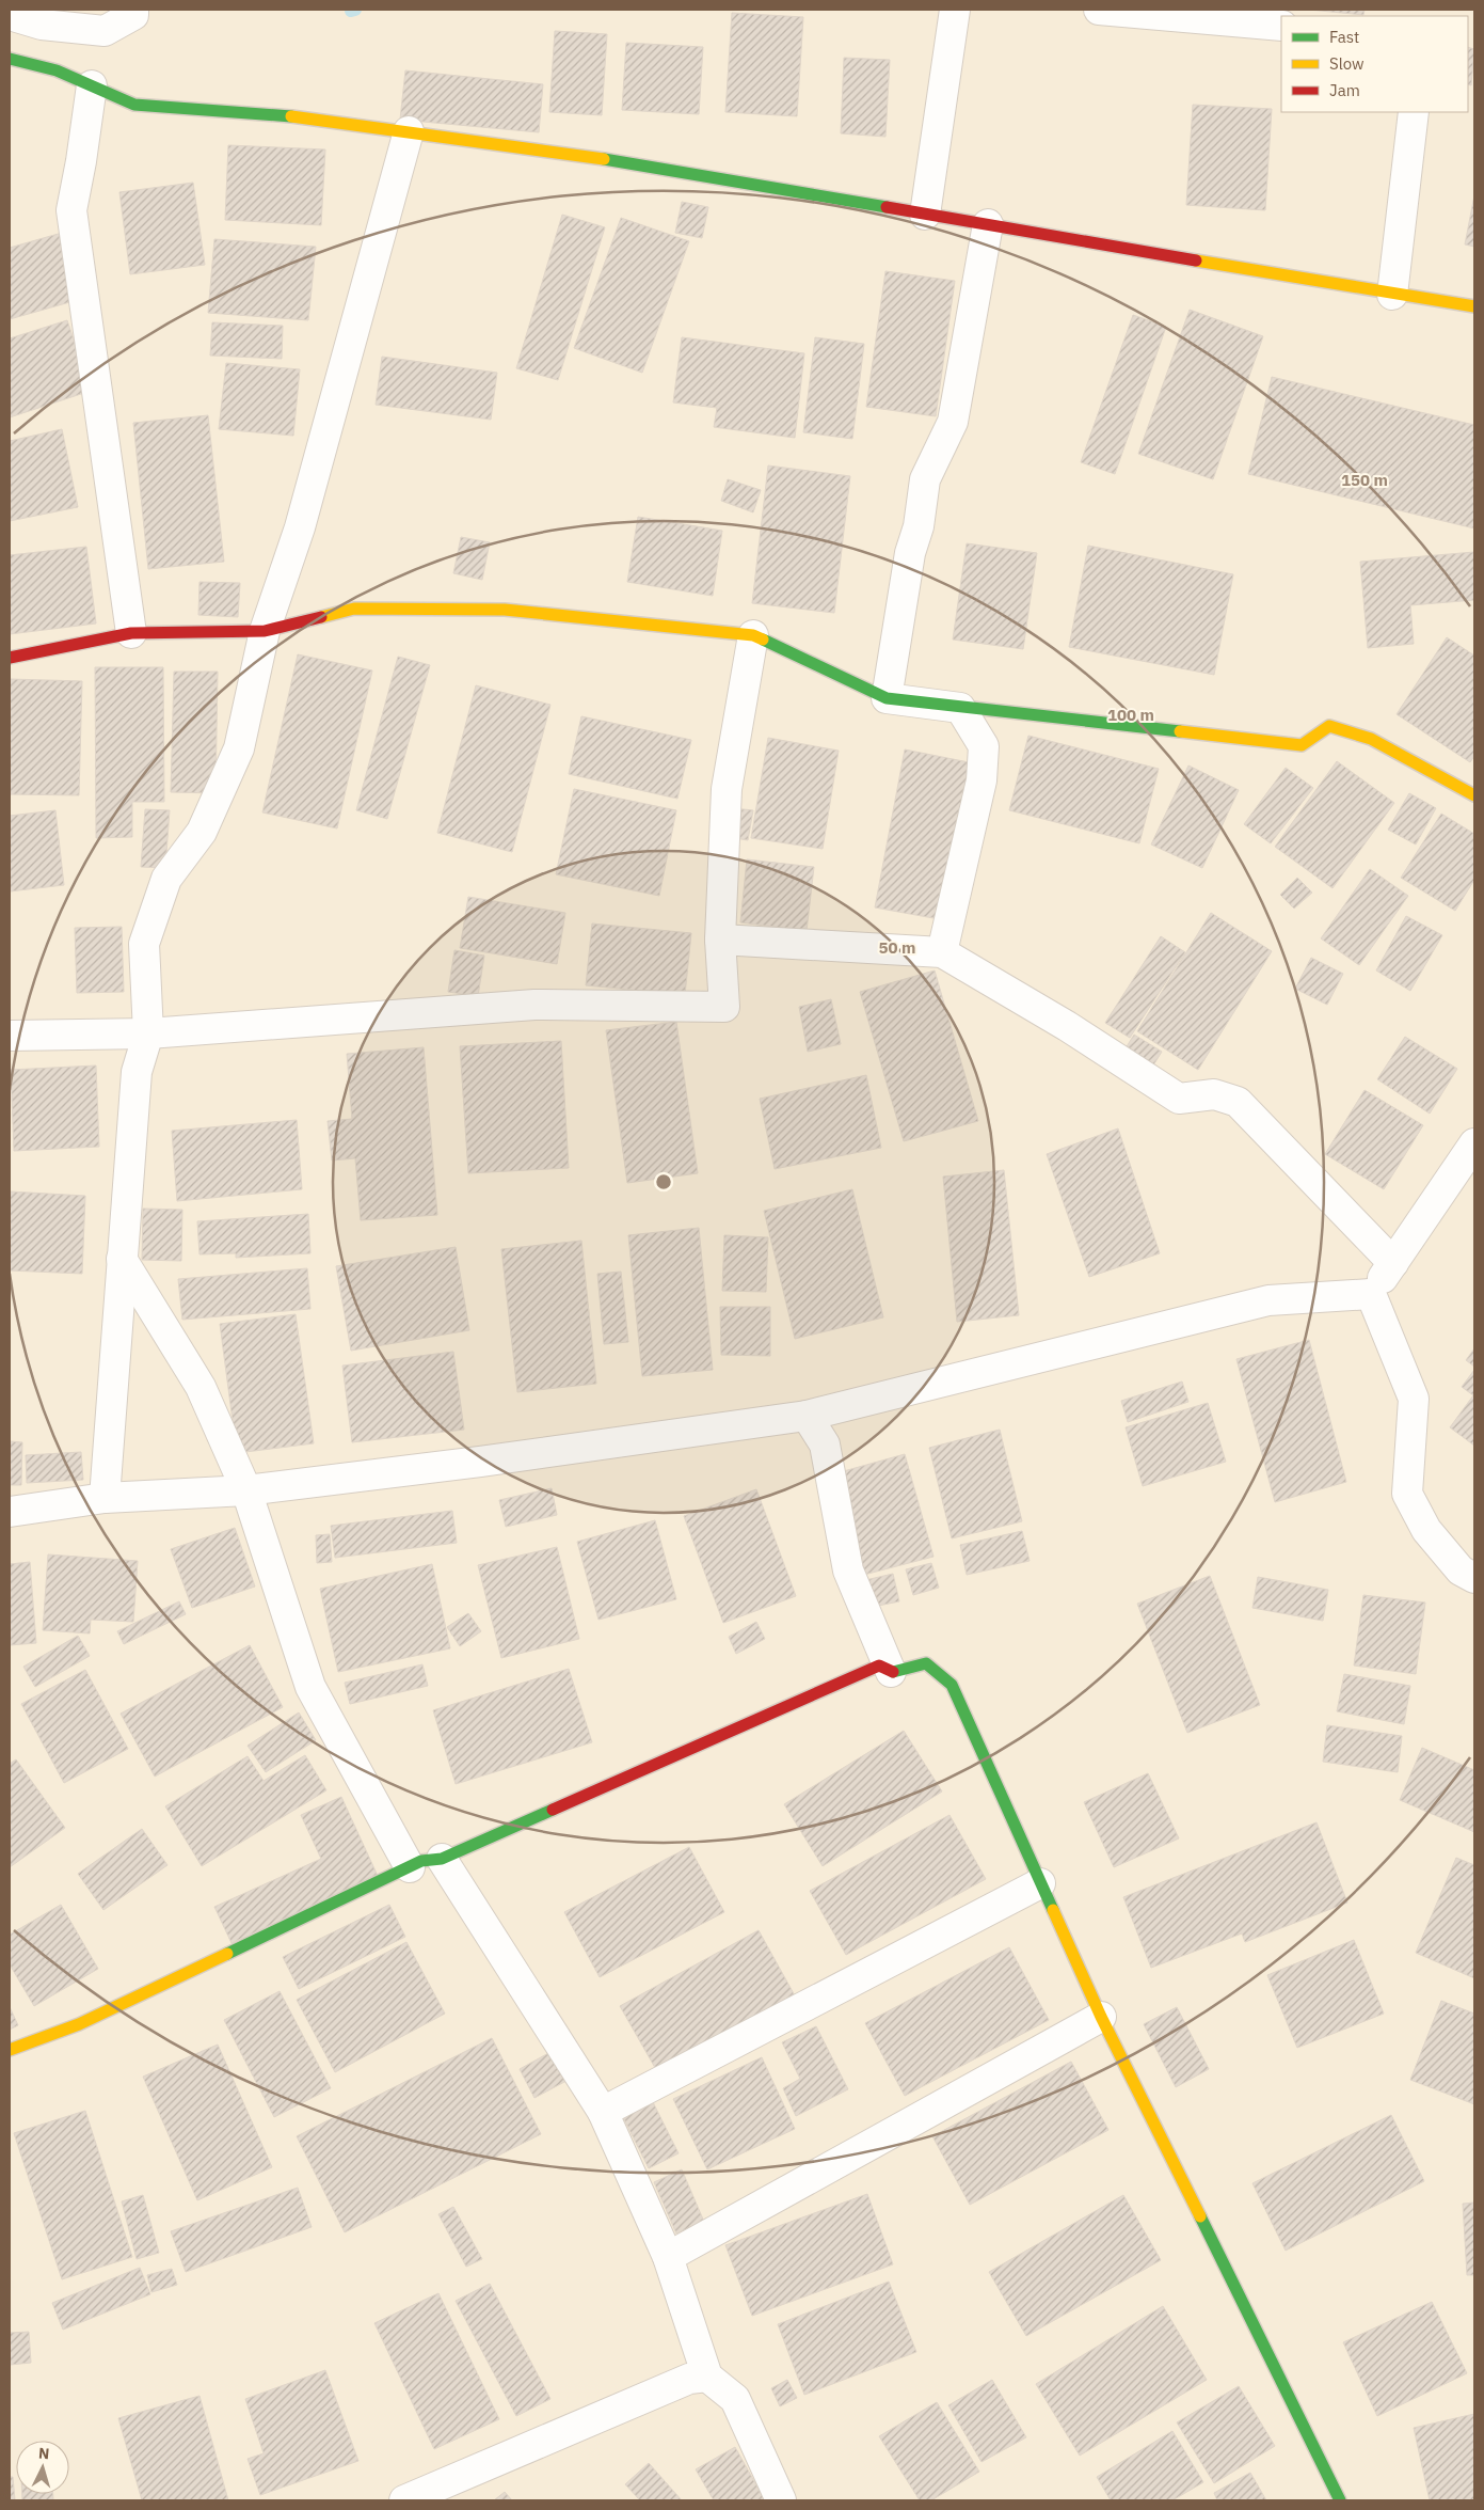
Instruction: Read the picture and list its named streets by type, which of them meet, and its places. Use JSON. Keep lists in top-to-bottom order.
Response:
{
  "legend": ["Fast", "Slow", "Jam"],
  "north": "top",
  "rings": ["150 m", "100 m", "50 m"]
}
